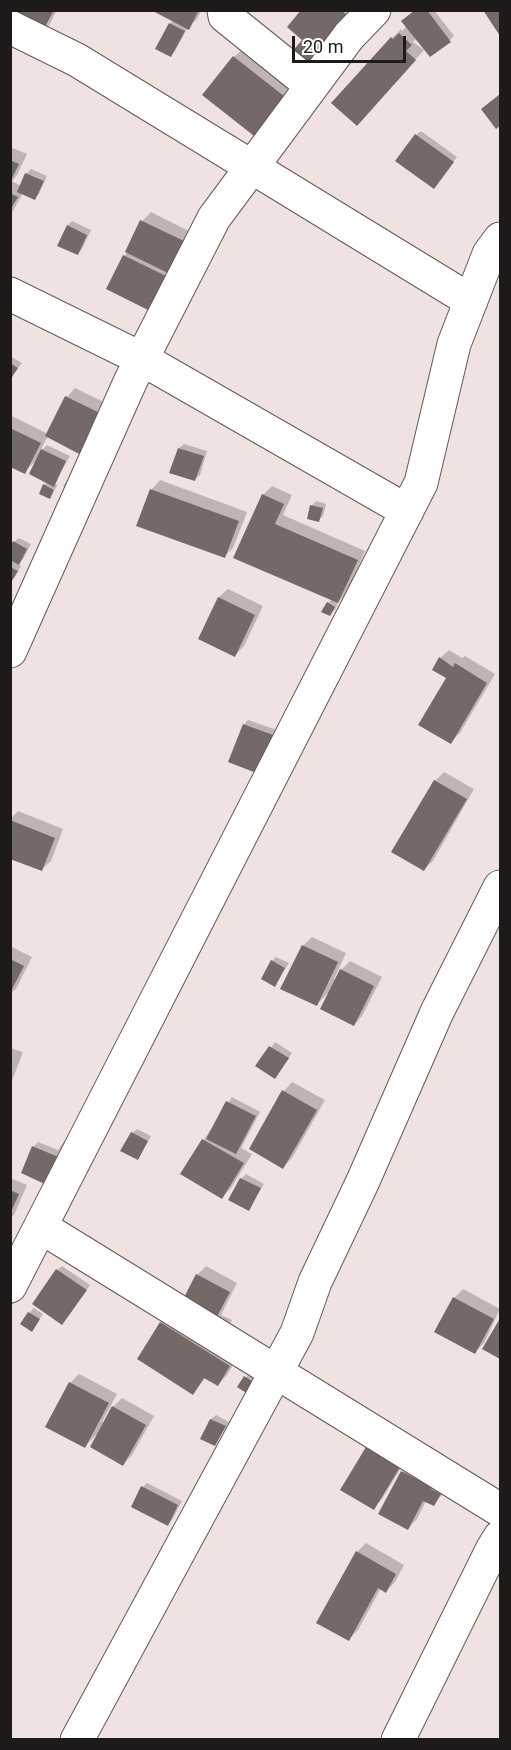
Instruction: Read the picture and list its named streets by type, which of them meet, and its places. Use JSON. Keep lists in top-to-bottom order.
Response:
{
  "scale_bar": "20 m"
}
